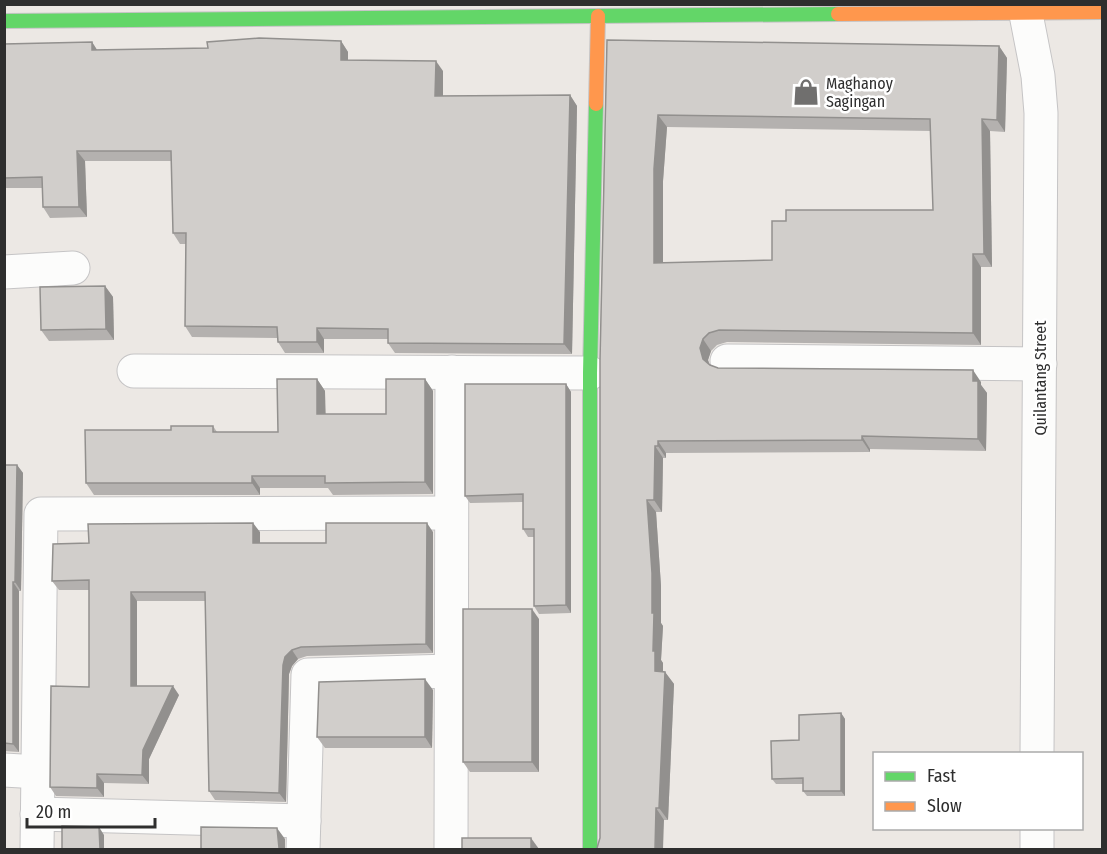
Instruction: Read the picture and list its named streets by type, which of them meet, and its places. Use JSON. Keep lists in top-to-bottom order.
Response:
{
  "streets": {
    "street": ["Quilantang Street"]
  },
  "places": {
    "shop": ["Maghanoy Sagingan"]
  },
  "legend": ["Fast", "Slow"],
  "scale_bar": "20 m"
}
